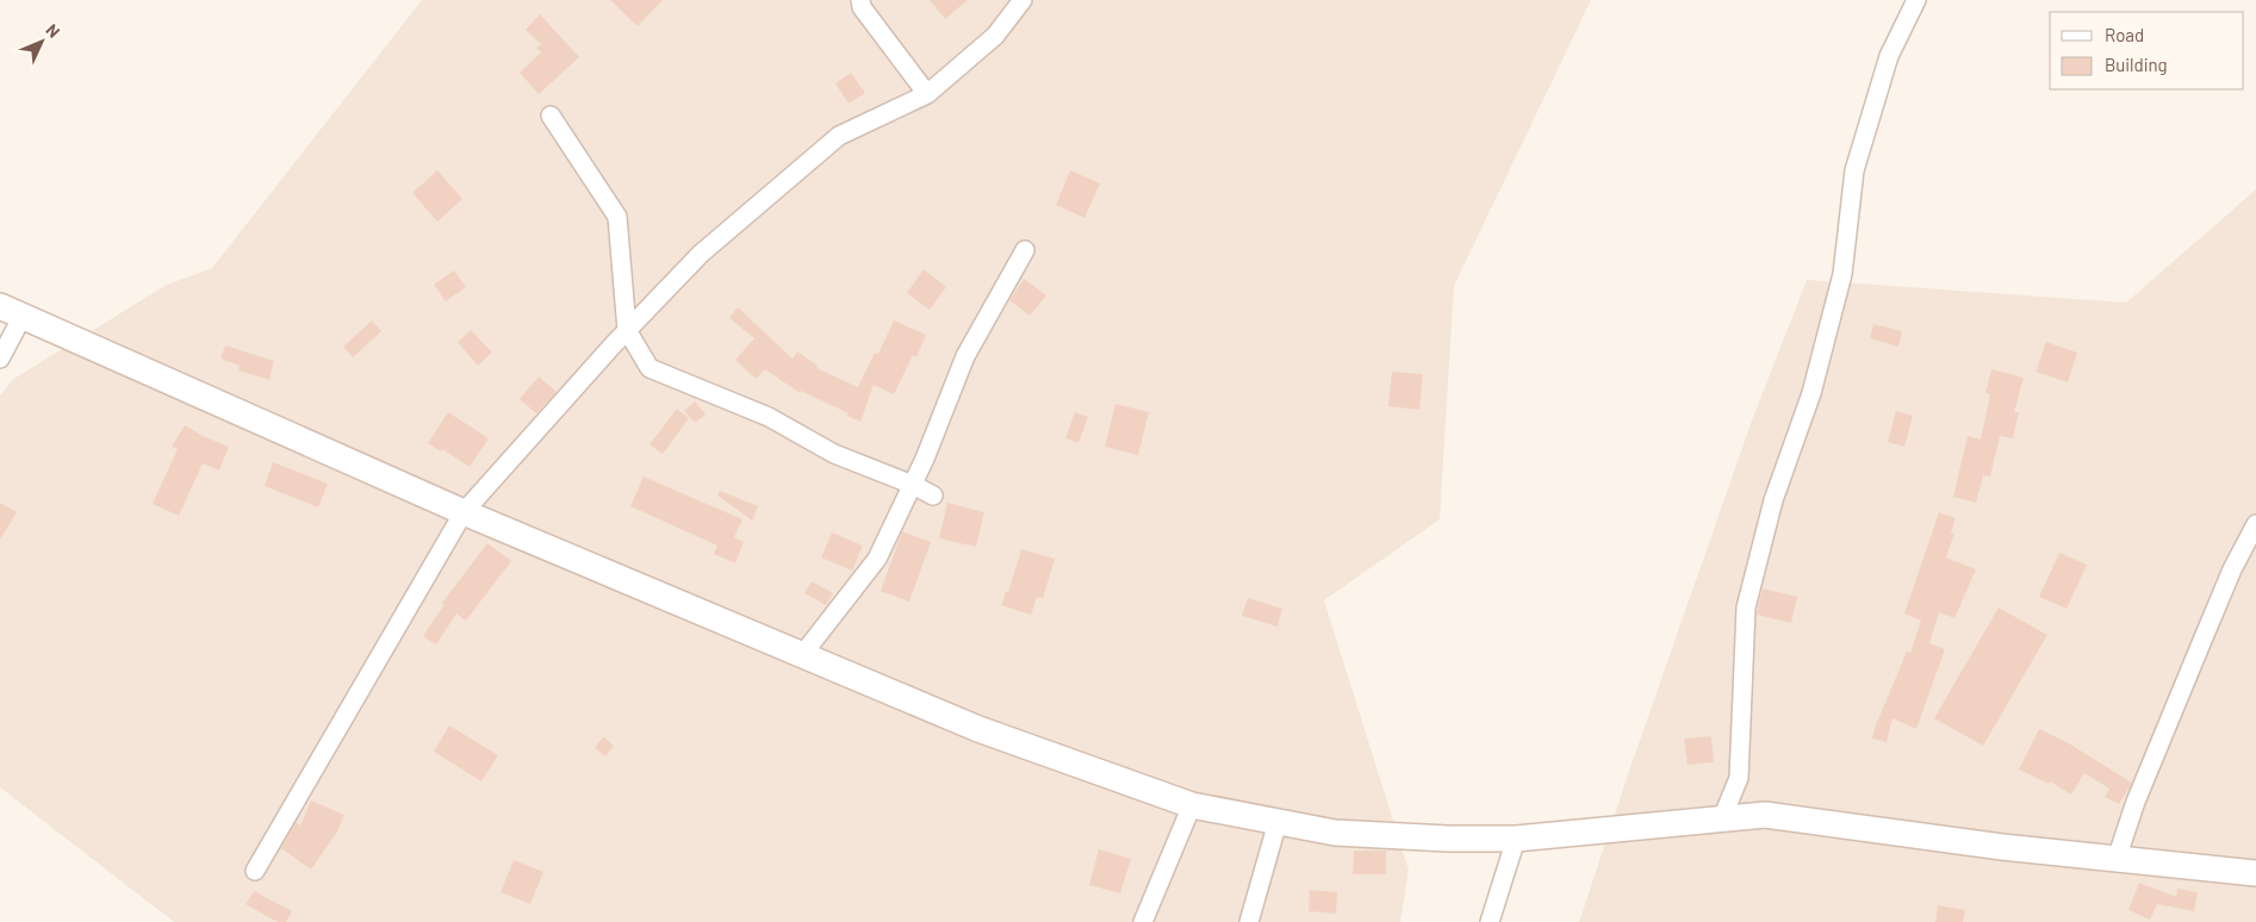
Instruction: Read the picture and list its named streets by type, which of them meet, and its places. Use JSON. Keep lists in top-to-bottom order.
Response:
{
  "legend": ["Road", "Building"],
  "north": "top right"
}
